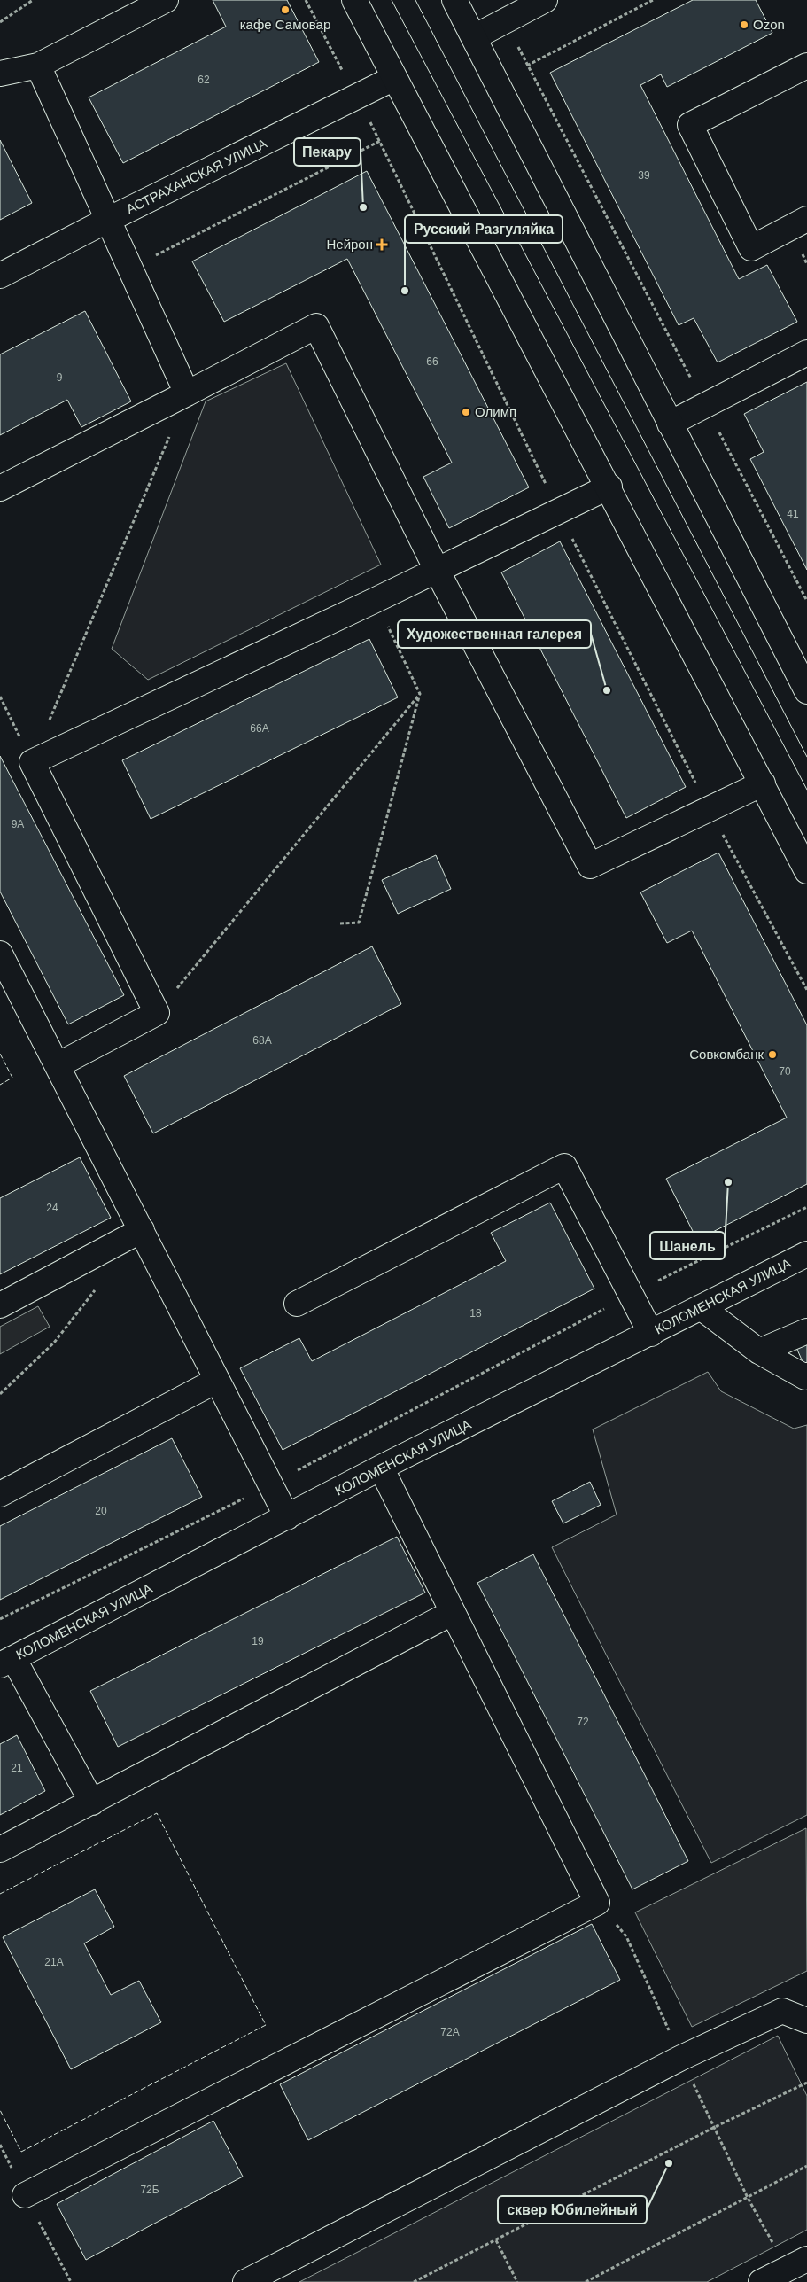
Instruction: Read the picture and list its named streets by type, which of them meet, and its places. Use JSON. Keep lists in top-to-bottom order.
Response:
{
  "streets": {
    "main road": ["АСТРАХАНСКАЯ УЛИЦА", "КОЛОМЕНСКАЯ УЛИЦА"]
  },
  "places": {
    "other": [
      "кафе Самовар",
      "Ozon",
      "Пекару",
      "Русский Разгуляйка",
      "Олимп",
      "Художественная галерея",
      "Совкомбанк",
      "Шанель",
      "сквер Юбилейный"
    ],
    "health": ["Нейрон"]
  },
  "house_numbers": [
    "62",
    "39",
    "66",
    "9",
    "41",
    "66А",
    "9А",
    "68А",
    "70",
    "24",
    "18",
    "20",
    "19",
    "72",
    "21",
    "21А",
    "72А",
    "72Б"
  ]
}
